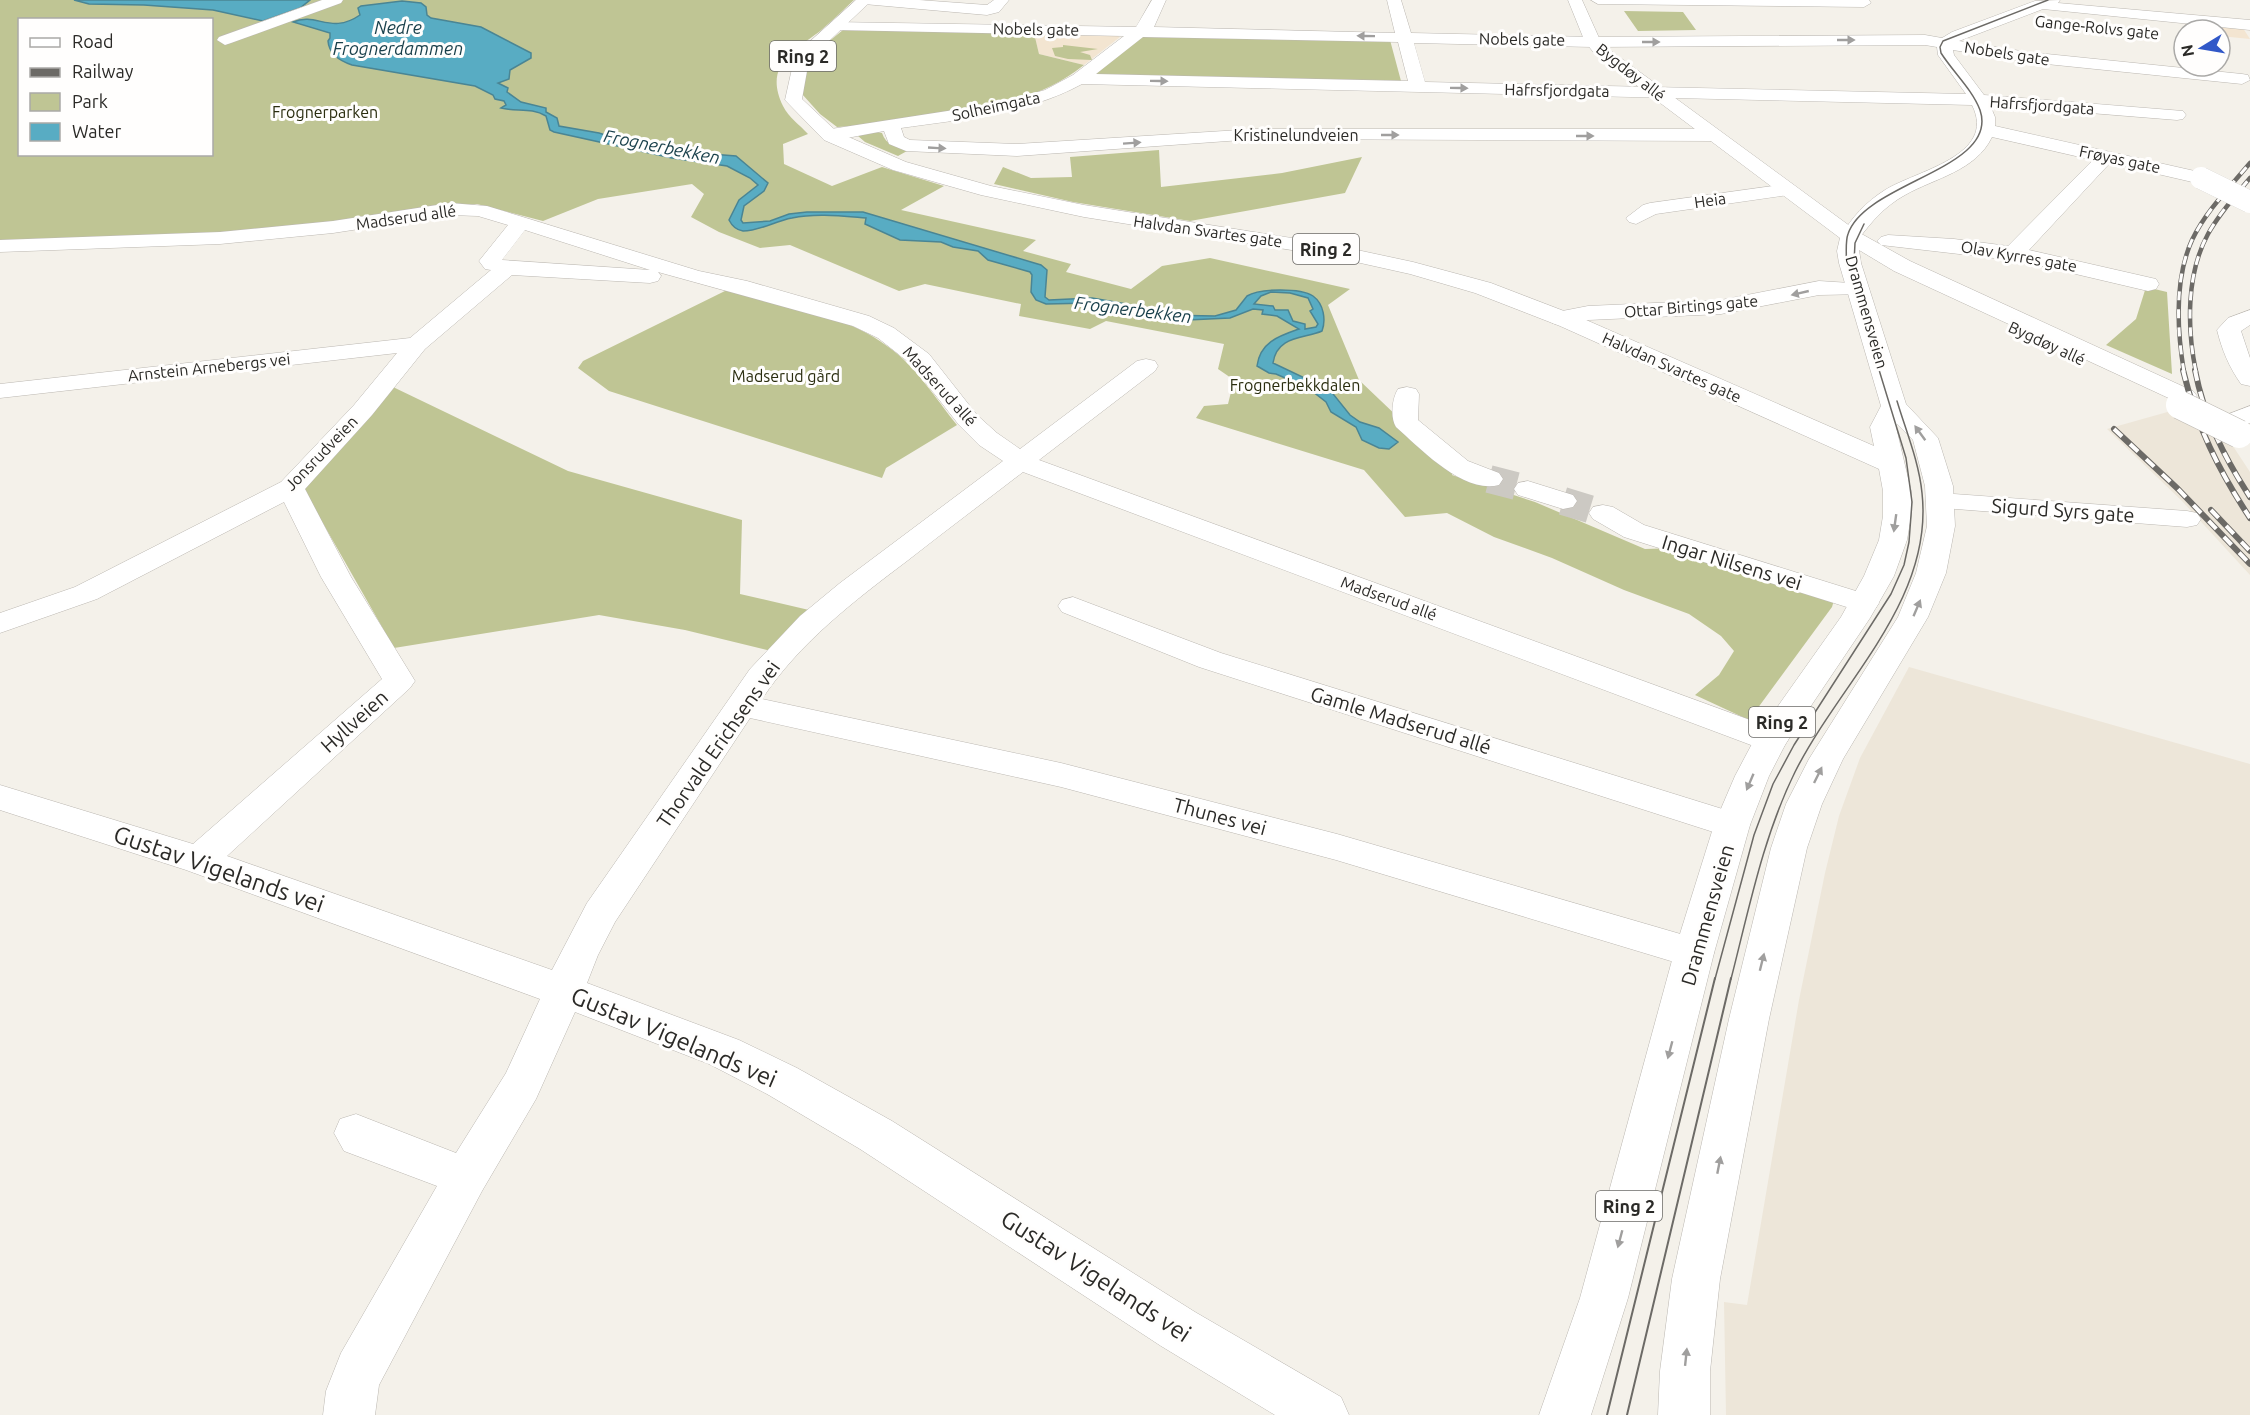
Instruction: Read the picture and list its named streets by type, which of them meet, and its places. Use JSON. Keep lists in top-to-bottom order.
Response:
{
  "streets": {
    "street": [
      "Nobels gate",
      "Ring 2",
      "Bygdøy allé",
      "Hafrsfjordgata",
      "Solheimgata",
      "Kristinelundveien",
      "Frøyas gate",
      "Heia",
      "Madserud allé",
      "Halvdan Svartes gate",
      "Olav Kyrres gate",
      "Ottar Birtings gate",
      "Drammensveien",
      "Arnstein Arnebergs vei",
      "Jonsrudveien",
      "Sigurd Syrs gate",
      "Ingar Nilsens vei",
      "Gamle Madserud allé",
      "Hyllveien",
      "Thorvald Erichsens vei",
      "Thunes vei",
      "Gustav Vigelands vei"
    ]
  },
  "crossings": [
    ["Nobels gate", "Bygdøy allé"],
    ["Nobels gate", "Solheimgata"],
    ["Nobels gate", "Halvdan Svartes gate"],
    ["Ring 2", "Halvdan Svartes gate"],
    ["Ring 2", "Drammensveien"],
    ["Bygdøy allé", "Hafrsfjordgata"],
    ["Bygdøy allé", "Kristinelundveien"],
    ["Bygdøy allé", "Heia"],
    ["Bygdøy allé", "Ottar Birtings gate"],
    ["Bygdøy allé", "Drammensveien"],
    ["Hafrsfjordgata", "Solheimgata"],
    ["Solheimgata", "Kristinelundveien"],
    ["Solheimgata", "Halvdan Svartes gate"],
    ["Frøyas gate", "Drammensveien"],
    ["Madserud allé", "Drammensveien"],
    ["Madserud allé", "Thorvald Erichsens vei"],
    ["Halvdan Svartes gate", "Ottar Birtings gate"],
    ["Halvdan Svartes gate", "Drammensveien"],
    ["Ottar Birtings gate", "Drammensveien"],
    ["Drammensveien", "Sigurd Syrs gate"],
    ["Drammensveien", "Ingar Nilsens vei"],
    ["Drammensveien", "Gamle Madserud allé"],
    ["Drammensveien", "Thunes vei"],
    ["Arnstein Arnebergs vei", "Jonsrudveien"],
    ["Jonsrudveien", "Hyllveien"],
    ["Hyllveien", "Gustav Vigelands vei"],
    ["Thorvald Erichsens vei", "Thunes vei"],
    ["Thorvald Erichsens vei", "Gustav Vigelands vei"]
  ],
  "one_way": ["Hafrsfjordgata", "Kristinelundveien", "Ottar Birtings gate"],
  "water": ["Nedre Frognerdammen", "Frognerbekken"],
  "parks": ["Frognerparken", "Madserud gård", "Frognerbekkdalen"],
  "legend": [
    "Road",
    "Railway",
    "Park",
    "Water"
  ],
  "north": "left"
}
